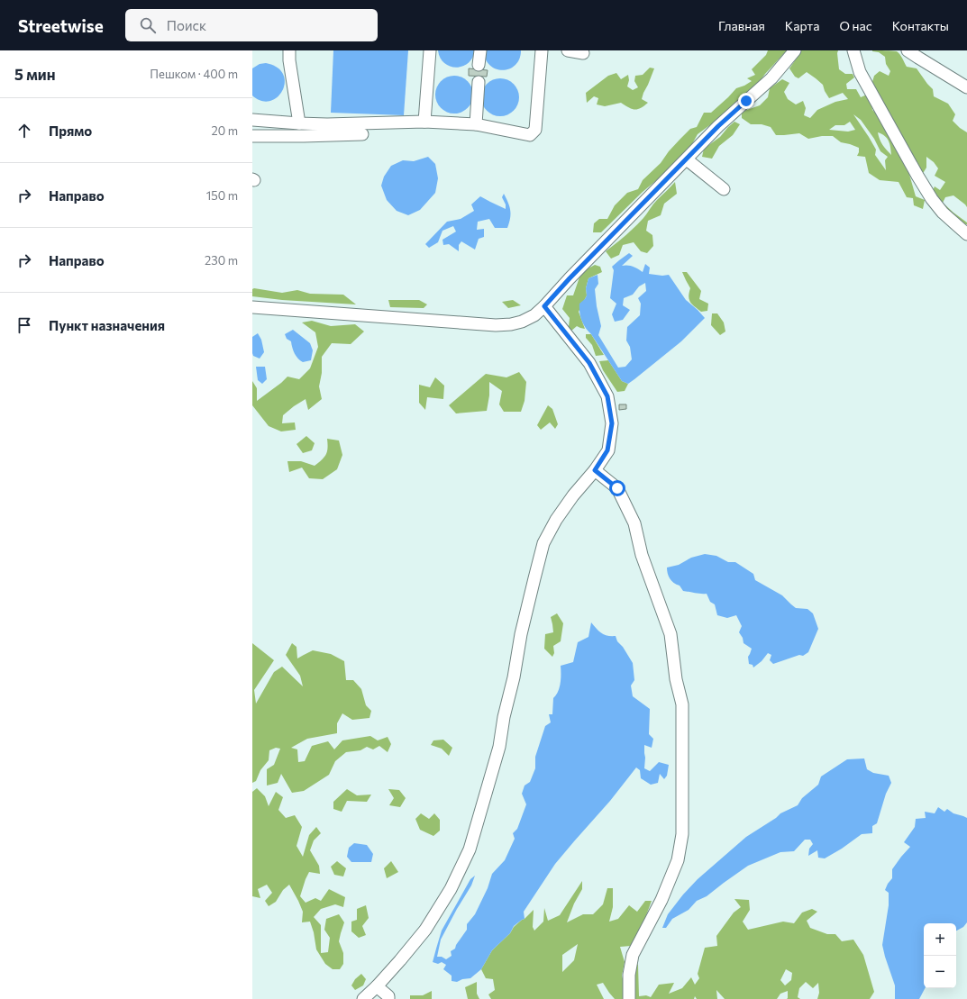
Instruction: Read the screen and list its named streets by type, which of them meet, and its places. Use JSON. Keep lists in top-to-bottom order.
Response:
{
  "page": {
    "header": "Streetwise",
    "search": "Поиск",
    "nav": [
      "Главная",
      "Карта",
      "О нас",
      "Контакты"
    ],
    "heading": ["5 мин", "Пешком · 400 m"],
    "list": [
      ["Прямо", "20 m"],
      ["Направо", "150 m"],
      ["Направо", "230 m"],
      "Пункт назначения"
    ],
    "map_buttons": ["+", "−"]
  }
}
